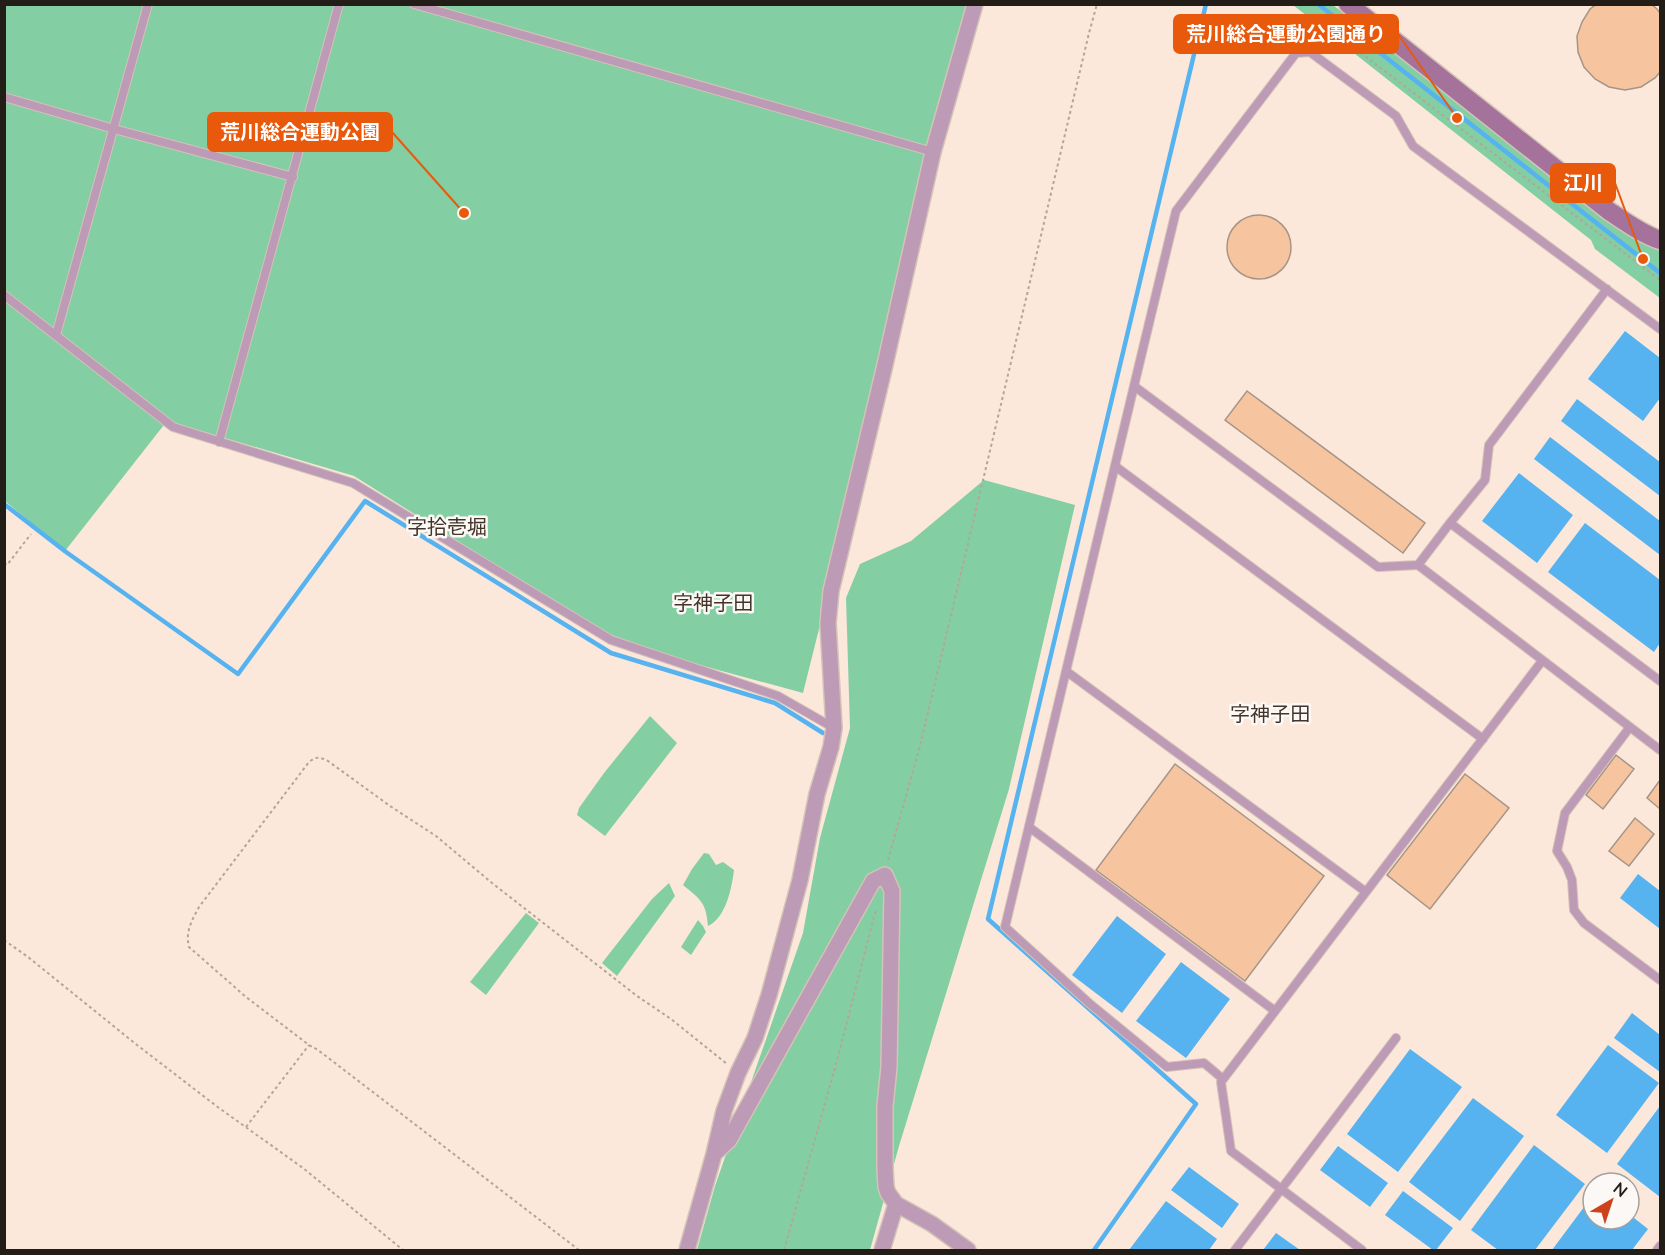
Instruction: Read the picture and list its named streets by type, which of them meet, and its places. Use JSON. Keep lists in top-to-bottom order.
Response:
{
  "districts": ["字拾壱堀", "字神子田", "字神子田"],
  "places": ["荒川総合運動公園通り", "荒川総合運動公園", "江川"],
  "north": "top right"
}
